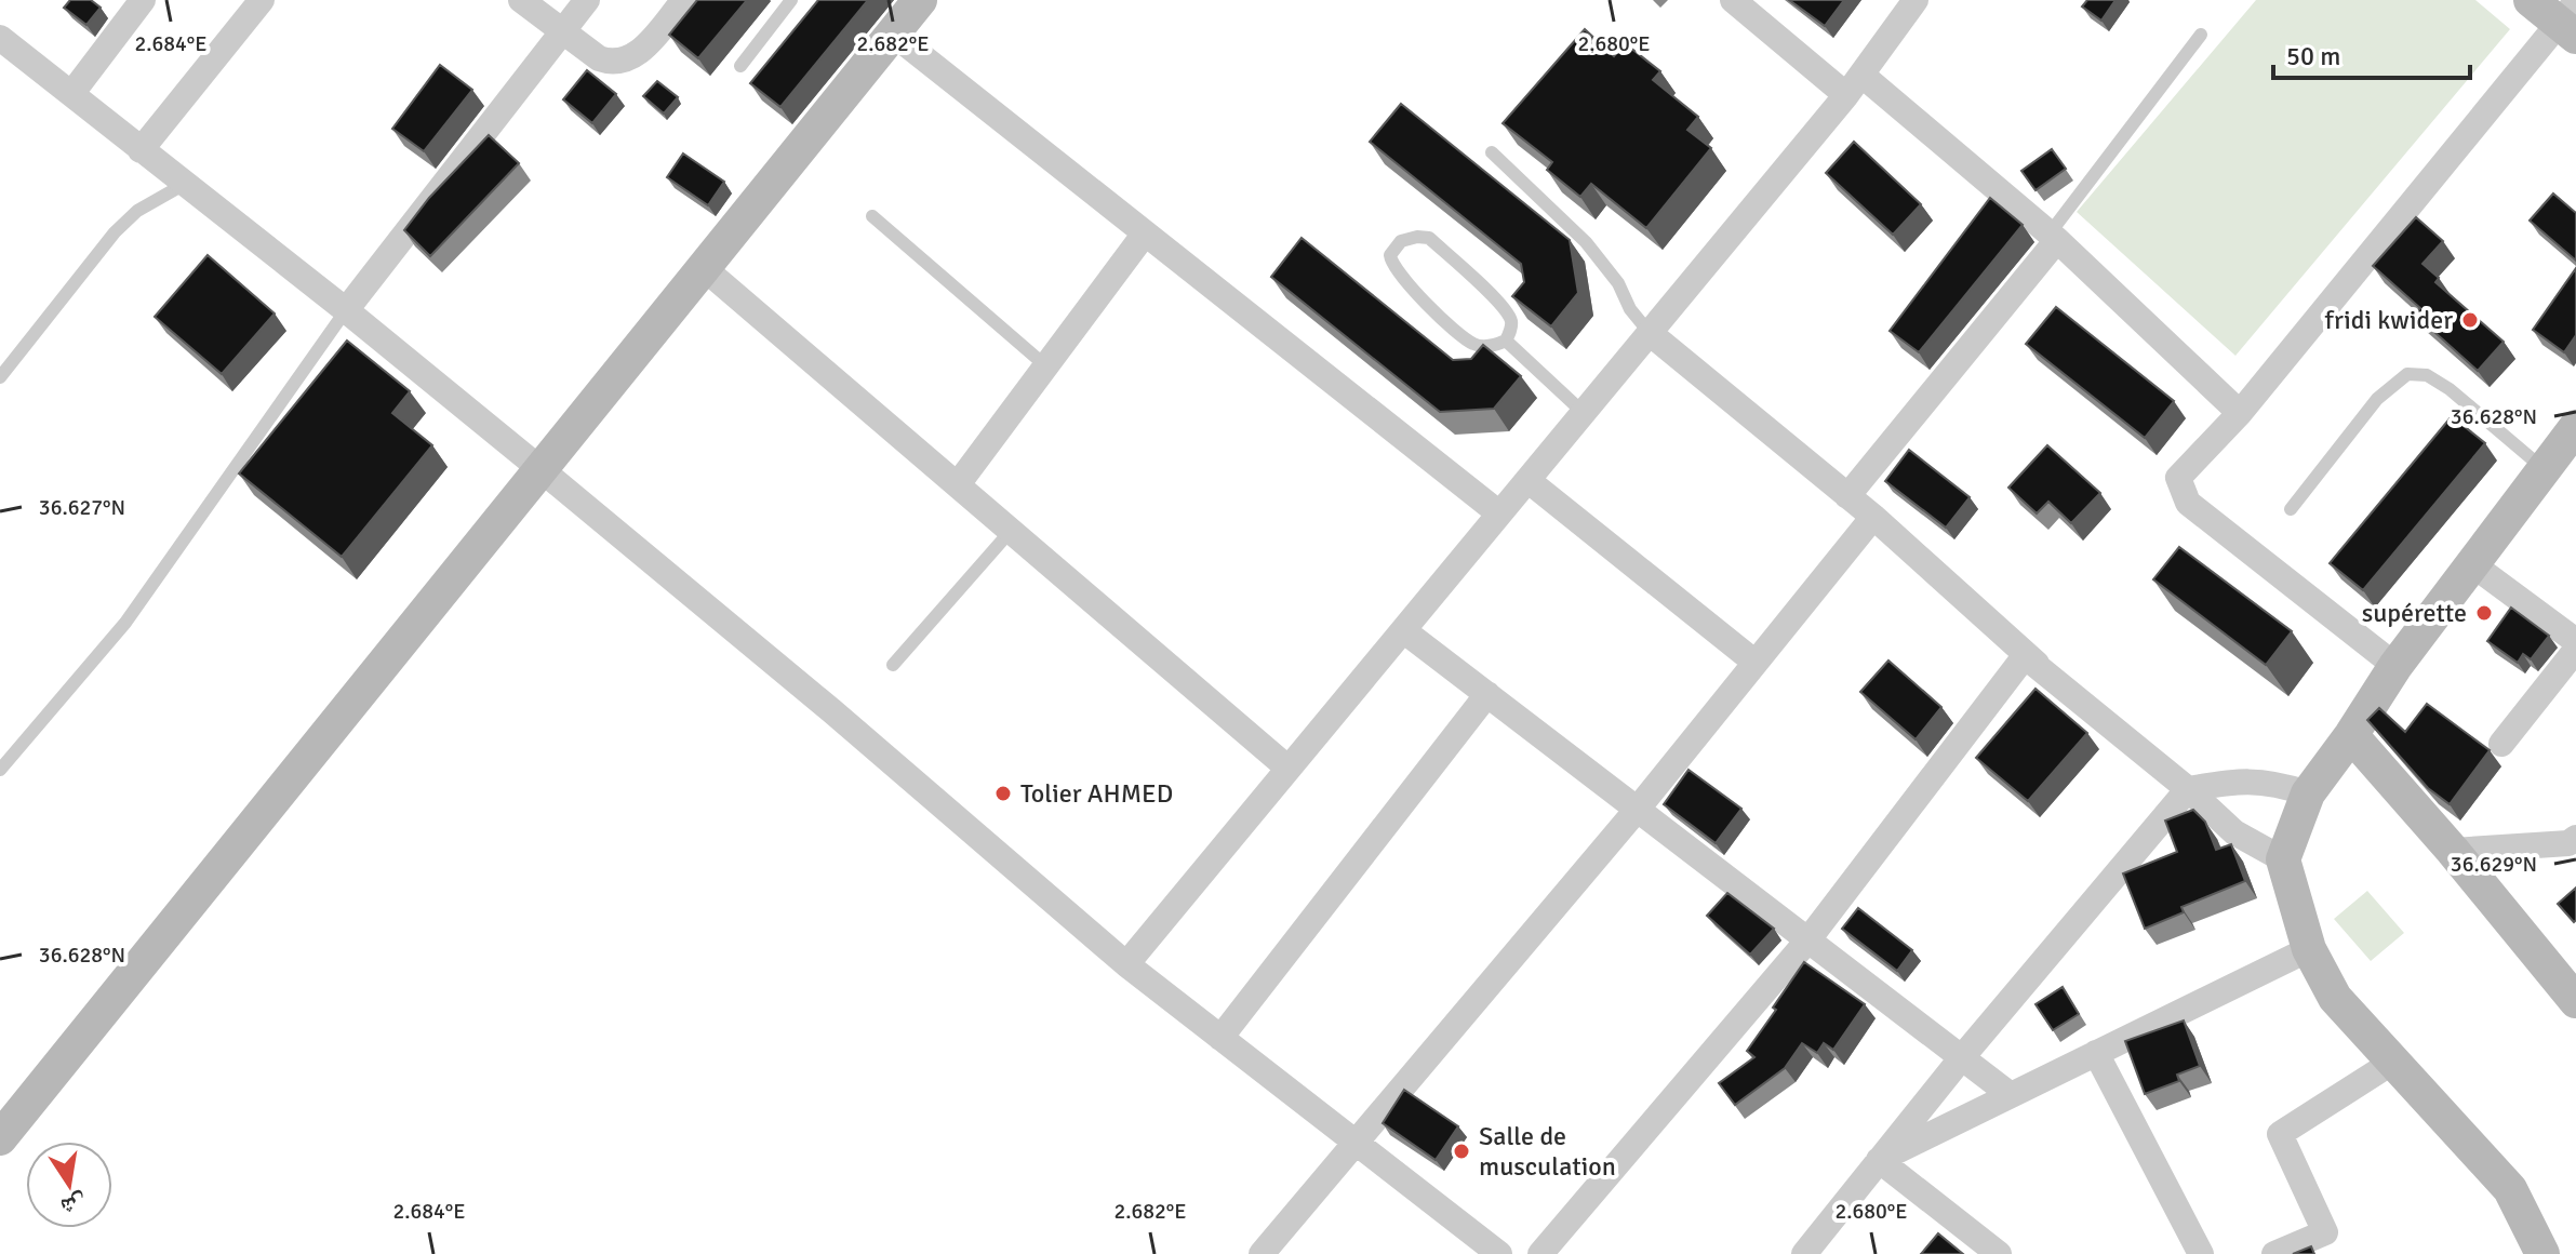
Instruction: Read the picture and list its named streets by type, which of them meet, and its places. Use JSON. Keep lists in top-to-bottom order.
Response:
{
  "places": [
    "fridi kwider",
    "supérette",
    "Tolier AHMED",
    "Salle de musculation"
  ],
  "scale_bar": "50 m",
  "north": "bottom",
  "coordinates": [
    "2.684°E",
    "2.682°E",
    "2.680°E",
    "36.628°N",
    "36.627°N",
    "36.629°N"
  ]
}
